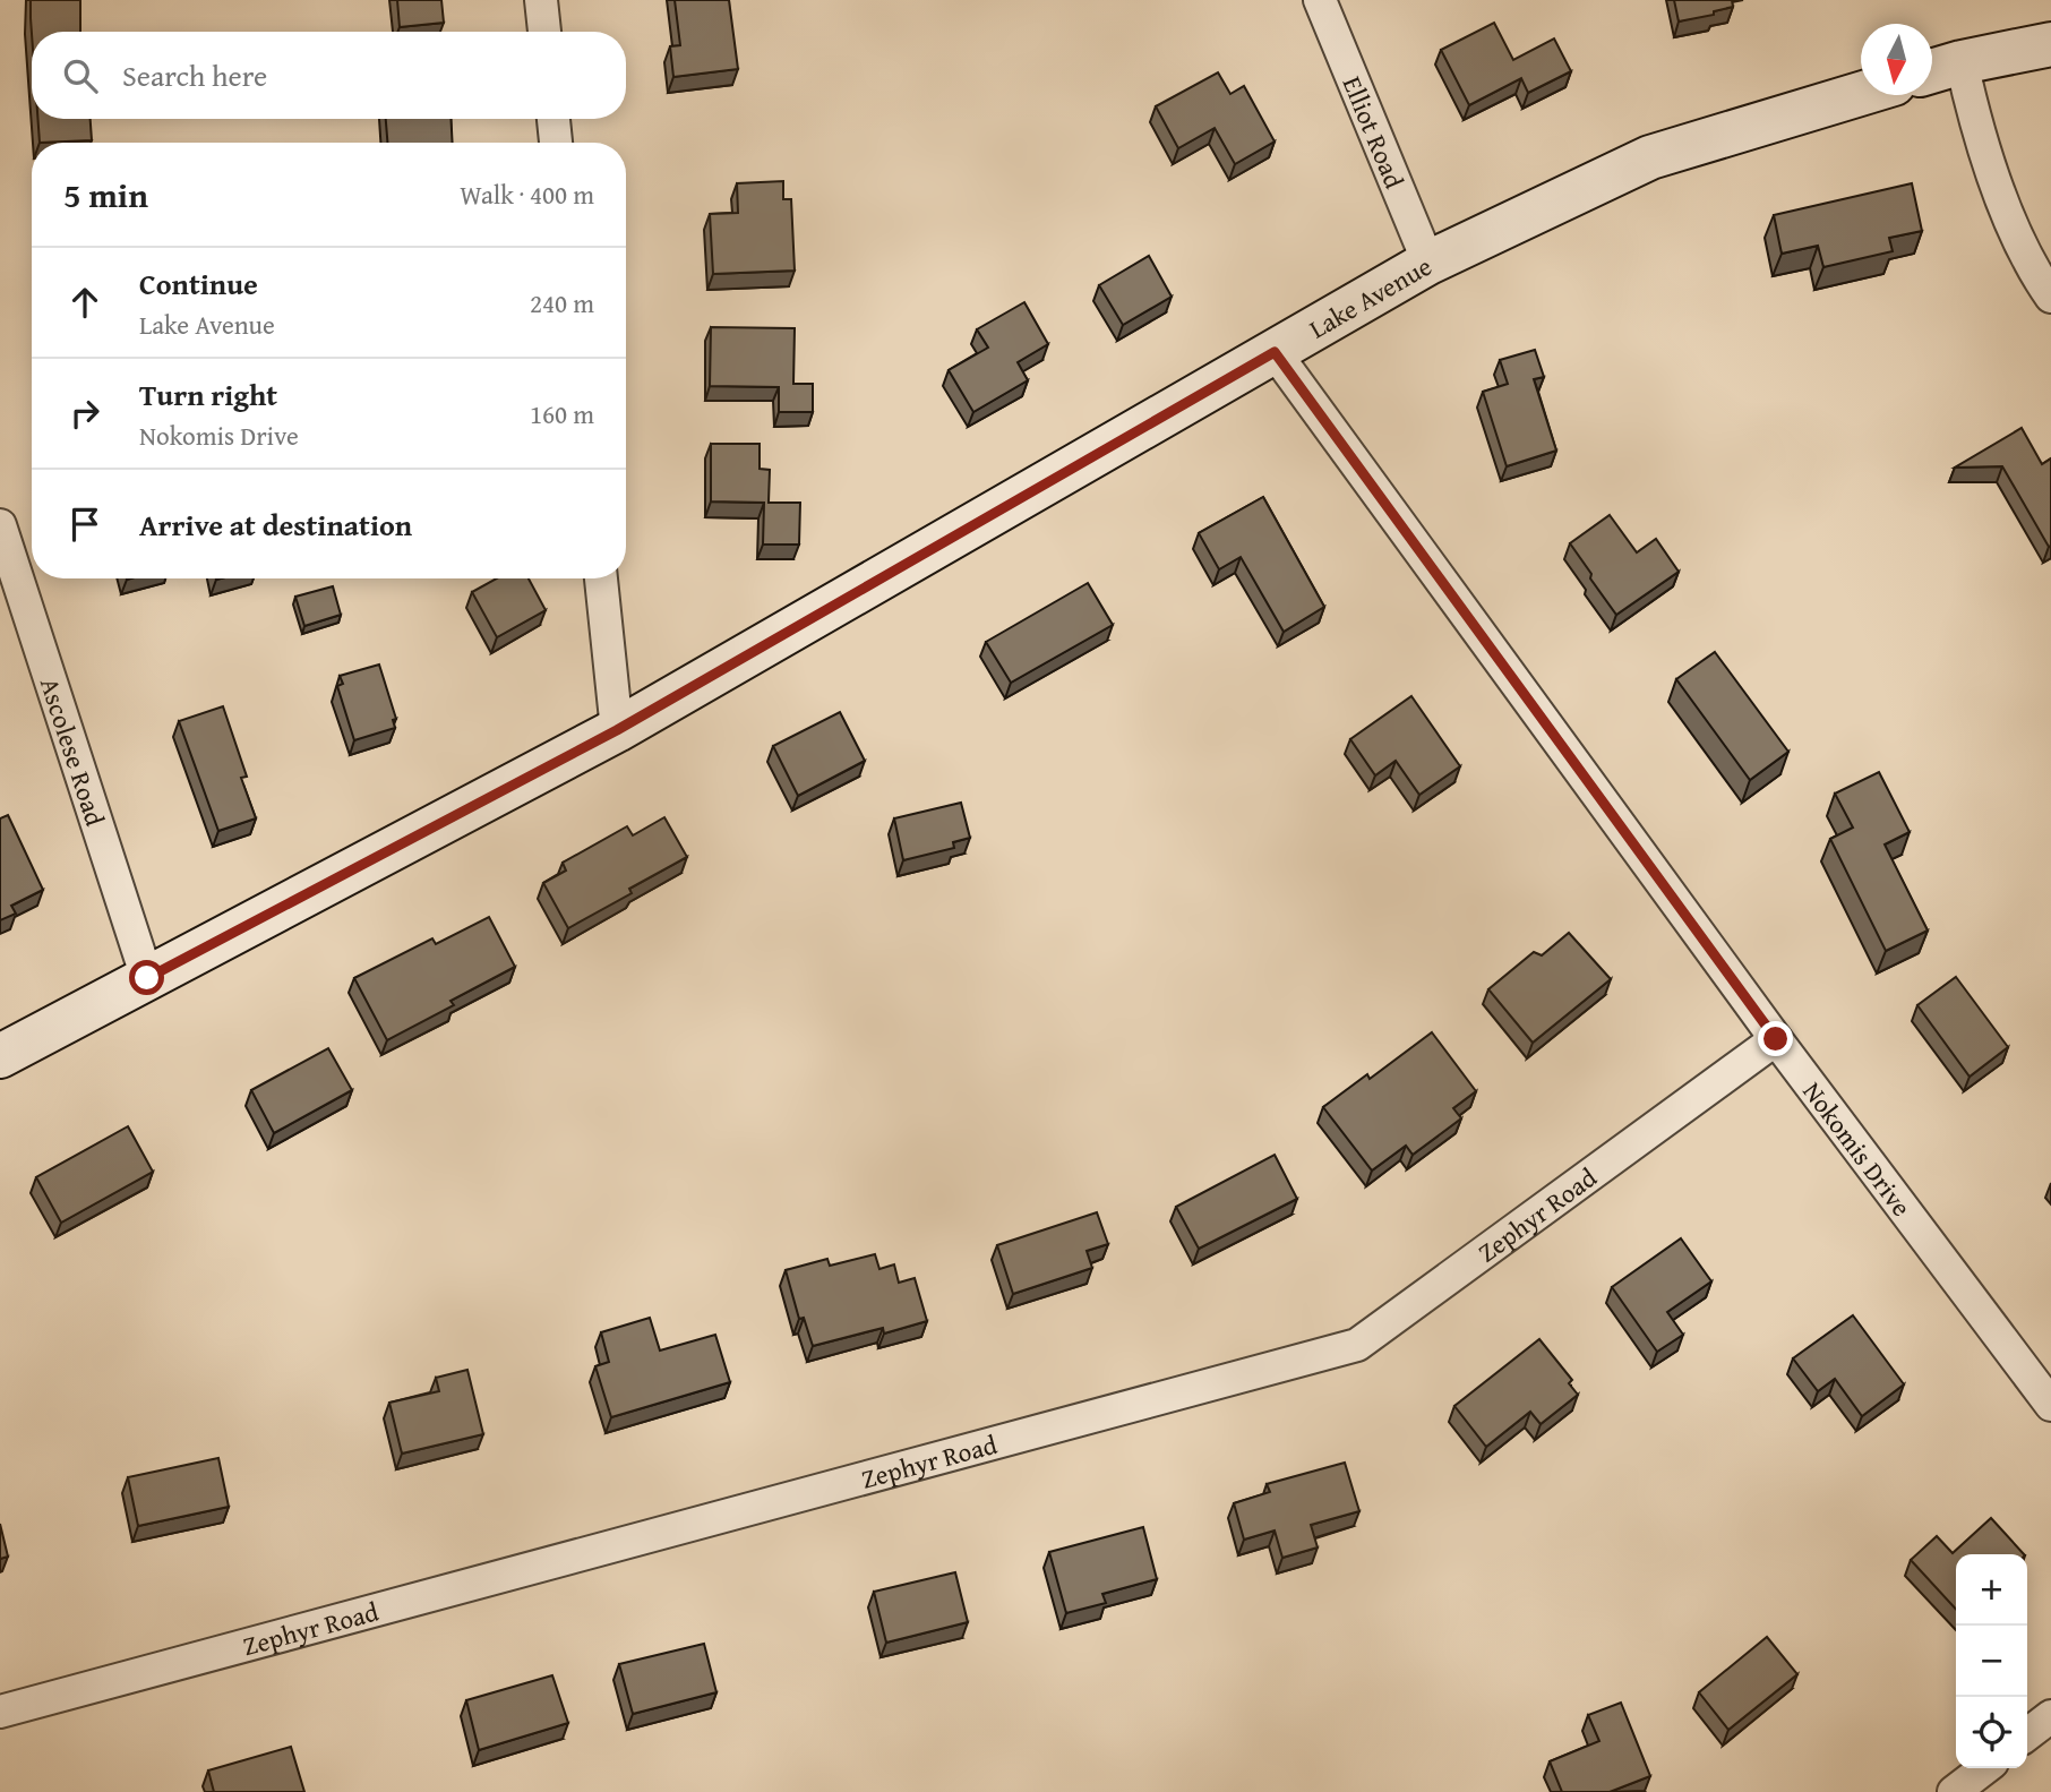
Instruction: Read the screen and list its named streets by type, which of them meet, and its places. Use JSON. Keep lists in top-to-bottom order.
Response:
{
  "streets": {
    "street": [
      "Elliot Road",
      "Lake Avenue",
      "Ascolese Road",
      "Nokomis Drive",
      "Zephyr Road"
    ]
  },
  "crossings": [
    ["Elliot Road", "Lake Avenue"],
    ["Lake Avenue", "Ascolese Road"],
    ["Lake Avenue", "Nokomis Drive"],
    ["Nokomis Drive", "Zephyr Road"]
  ],
  "north": "bottom",
  "page": {
    "search": "Search here",
    "heading": ["5 min", "Walk · 400 m"],
    "list": [
      ["Continue", "Lake Avenue", "240 m"],
      ["Turn right", "Nokomis Drive", "160 m"],
      "Arrive at destination"
    ],
    "map_buttons": ["+", "−"]
  }
}
